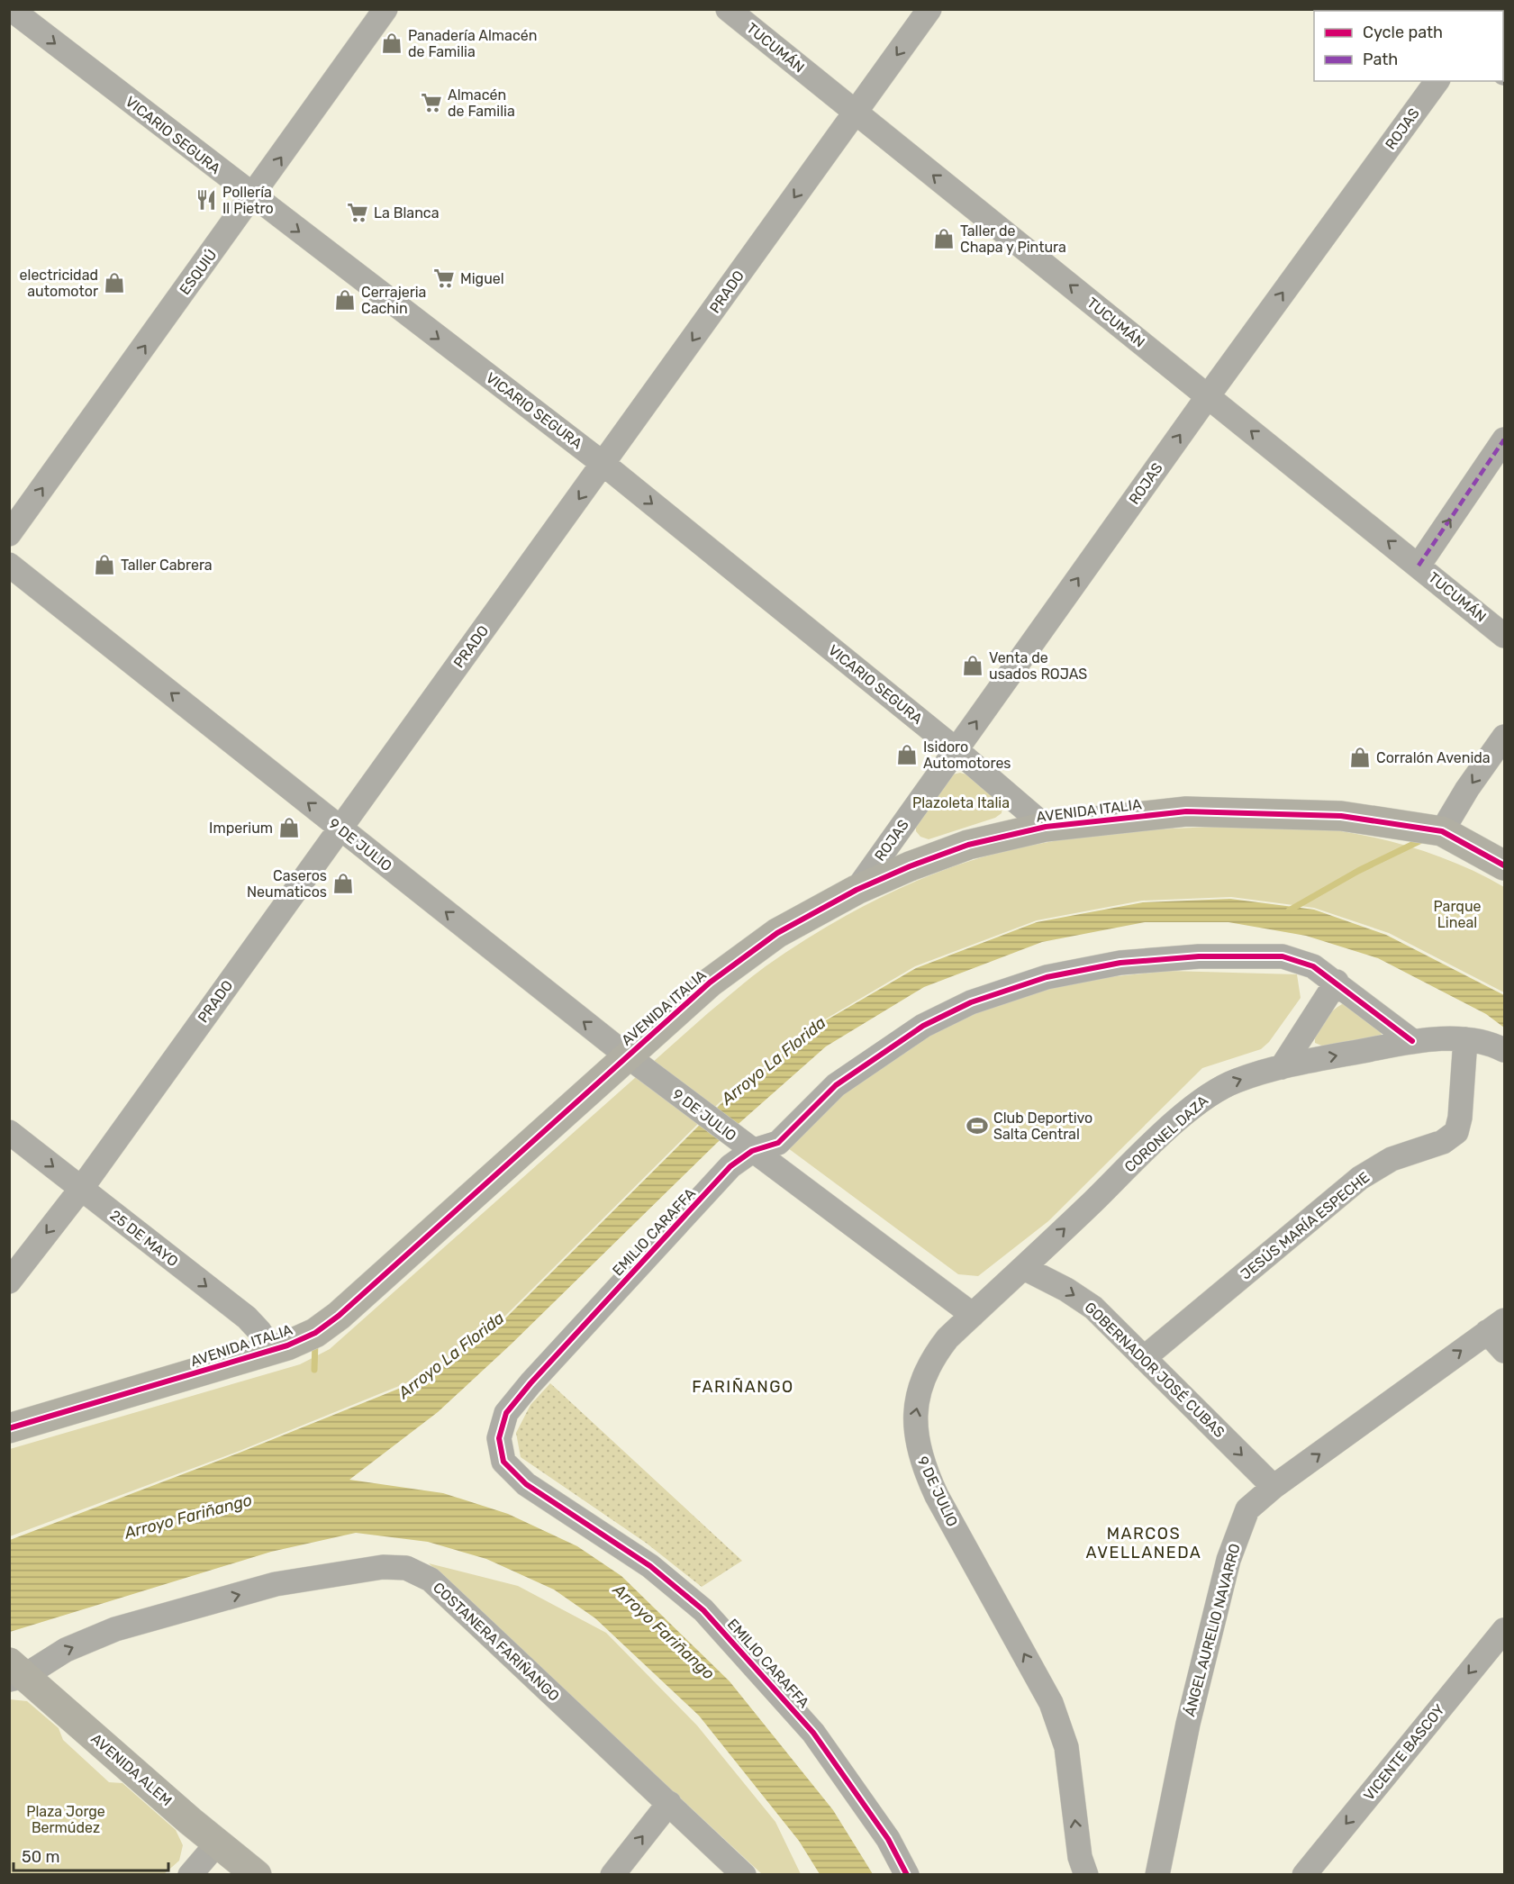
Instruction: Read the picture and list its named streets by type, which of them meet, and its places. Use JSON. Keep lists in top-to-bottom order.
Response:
{
  "streets": {
    "main road": ["AVENIDA ITALIA", "AVENIDA ALEM"],
    "street": [
      "TUCUMÁN",
      "ROJAS",
      "VICARIO SEGURA",
      "ESQUIÚ",
      "PRADO",
      "9 DE JULIO",
      "CORONEL DAZA",
      "JESÚS MARÍA ESPECHE",
      "EMILIO CARAFFA",
      "25 DE MAYO",
      "GOBERNADOR JOSÉ CUBAS",
      "ÁNGEL AURELIO NAVARRO",
      "COSTANERA FARIÑANGO",
      "VICENTE BASCOY"
    ]
  },
  "crossings": [
    ["TUCUMÁN", "ROJAS"],
    ["TUCUMÁN", "PRADO"],
    ["ROJAS", "VICARIO SEGURA"],
    ["ROJAS", "AVENIDA ITALIA"],
    ["VICARIO SEGURA", "ESQUIÚ"],
    ["VICARIO SEGURA", "PRADO"],
    ["VICARIO SEGURA", "AVENIDA ITALIA"],
    ["PRADO", "9 DE JULIO"],
    ["PRADO", "25 DE MAYO"],
    ["AVENIDA ITALIA", "9 DE JULIO"],
    ["AVENIDA ITALIA", "25 DE MAYO"],
    ["9 DE JULIO", "CORONEL DAZA"],
    ["9 DE JULIO", "EMILIO CARAFFA"],
    ["CORONEL DAZA", "JESÚS MARÍA ESPECHE"],
    ["CORONEL DAZA", "EMILIO CARAFFA"],
    ["CORONEL DAZA", "GOBERNADOR JOSÉ CUBAS"],
    ["JESÚS MARÍA ESPECHE", "GOBERNADOR JOSÉ CUBAS"],
    ["GOBERNADOR JOSÉ CUBAS", "ÁNGEL AURELIO NAVARRO"],
    ["COSTANERA FARIÑANGO", "AVENIDA ALEM"]
  ],
  "one_way": [
    "TUCUMÁN",
    "ROJAS",
    "VICARIO SEGURA",
    "ESQUIÚ",
    "PRADO",
    "9 DE JULIO",
    "CORONEL DAZA",
    "25 DE MAYO",
    "GOBERNADOR JOSÉ CUBAS",
    "ÁNGEL AURELIO NAVARRO",
    "COSTANERA FARIÑANGO",
    "VICENTE BASCOY"
  ],
  "districts": ["FARIÑANGO", "MARCOS AVELLANEDA"],
  "water": ["Arroyo La Florida", "Arroyo Fariñango"],
  "parks": ["Plazoleta Italia", "Parque Lineal", "Plaza Jorge Bermúdez"],
  "places": {
    "shop": [
      "Panadería Almacén de Familia",
      "Taller de Chapa y Pintura",
      "electricidad automotor",
      "Cerrajeria Cachin",
      "Taller Cabrera",
      "Venta de usados ROJAS",
      "Isidoro Automotores",
      "Corralón Avenida",
      "Imperium",
      "Caseros Neumaticos"
    ],
    "supermarket": ["Almacén de Familia", "La Blanca", "Miguel"],
    "restaurant": ["Pollería Il Pietro"],
    "sports": ["Club Deportivo Salta Central"]
  },
  "legend": ["Cycle path", "Path"],
  "scale_bar": "50 m"
}
